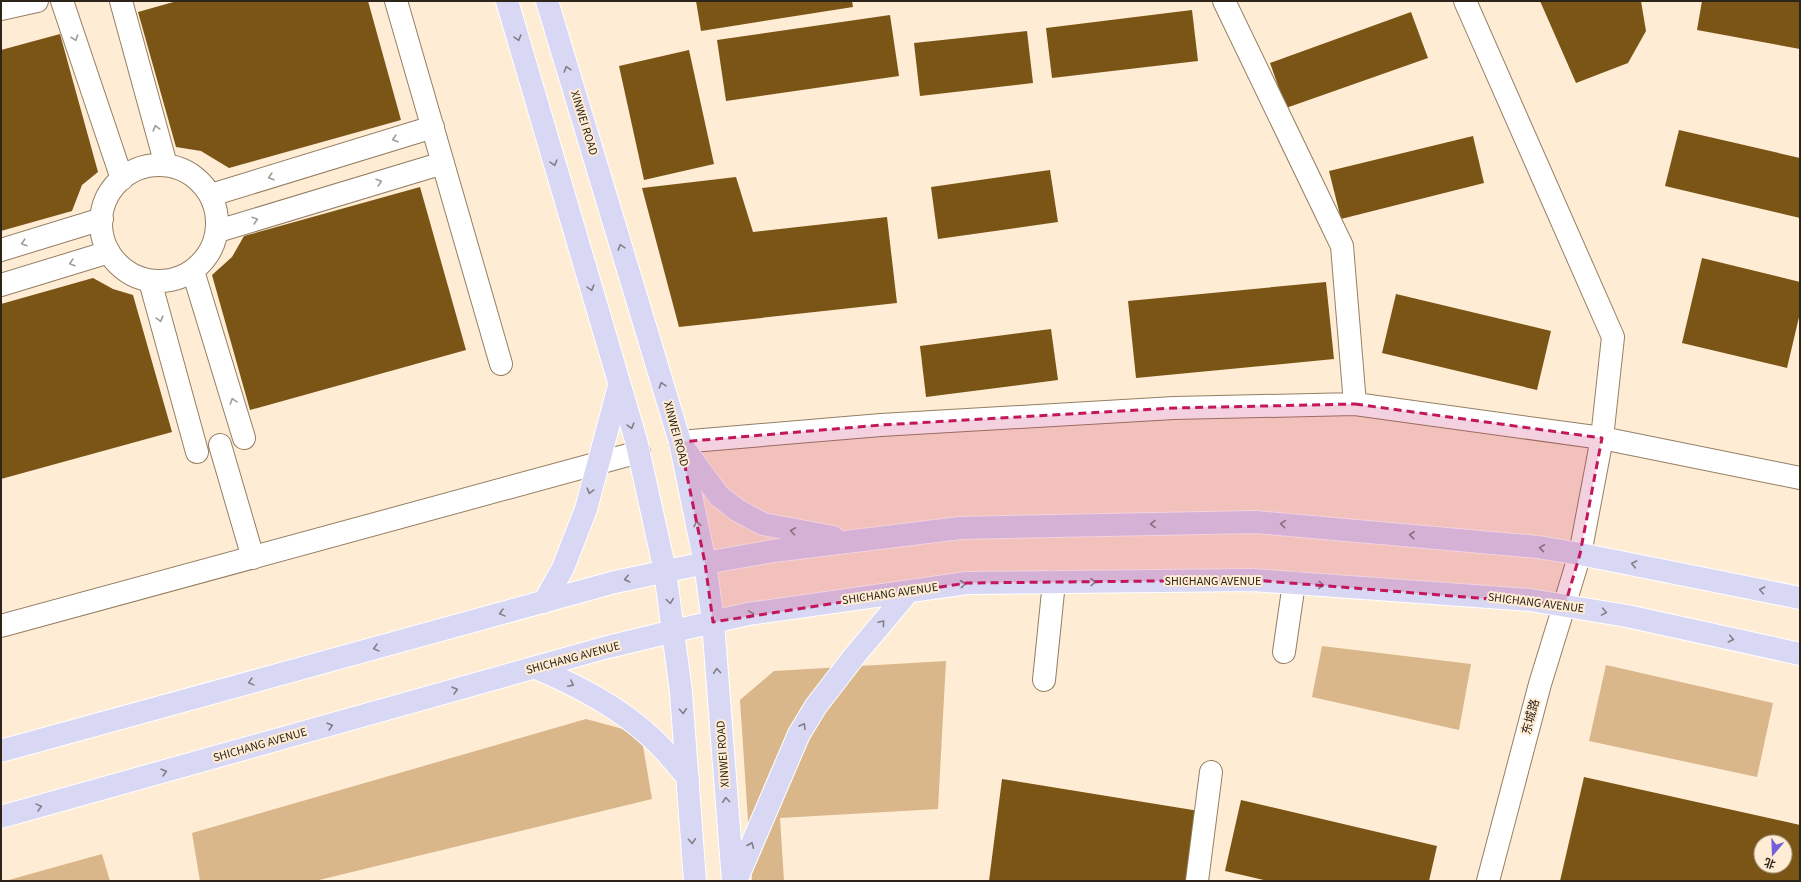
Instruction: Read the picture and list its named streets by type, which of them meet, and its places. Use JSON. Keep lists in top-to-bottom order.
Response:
{
  "streets": {
    "main road": ["XINWEI ROAD", "SHICHANG AVENUE"],
    "street": ["东城路"]
  },
  "crossings": [
    ["XINWEI ROAD", "SHICHANG AVENUE"],
    ["SHICHANG AVENUE", "东城路"]
  ],
  "north": "bottom"
}
